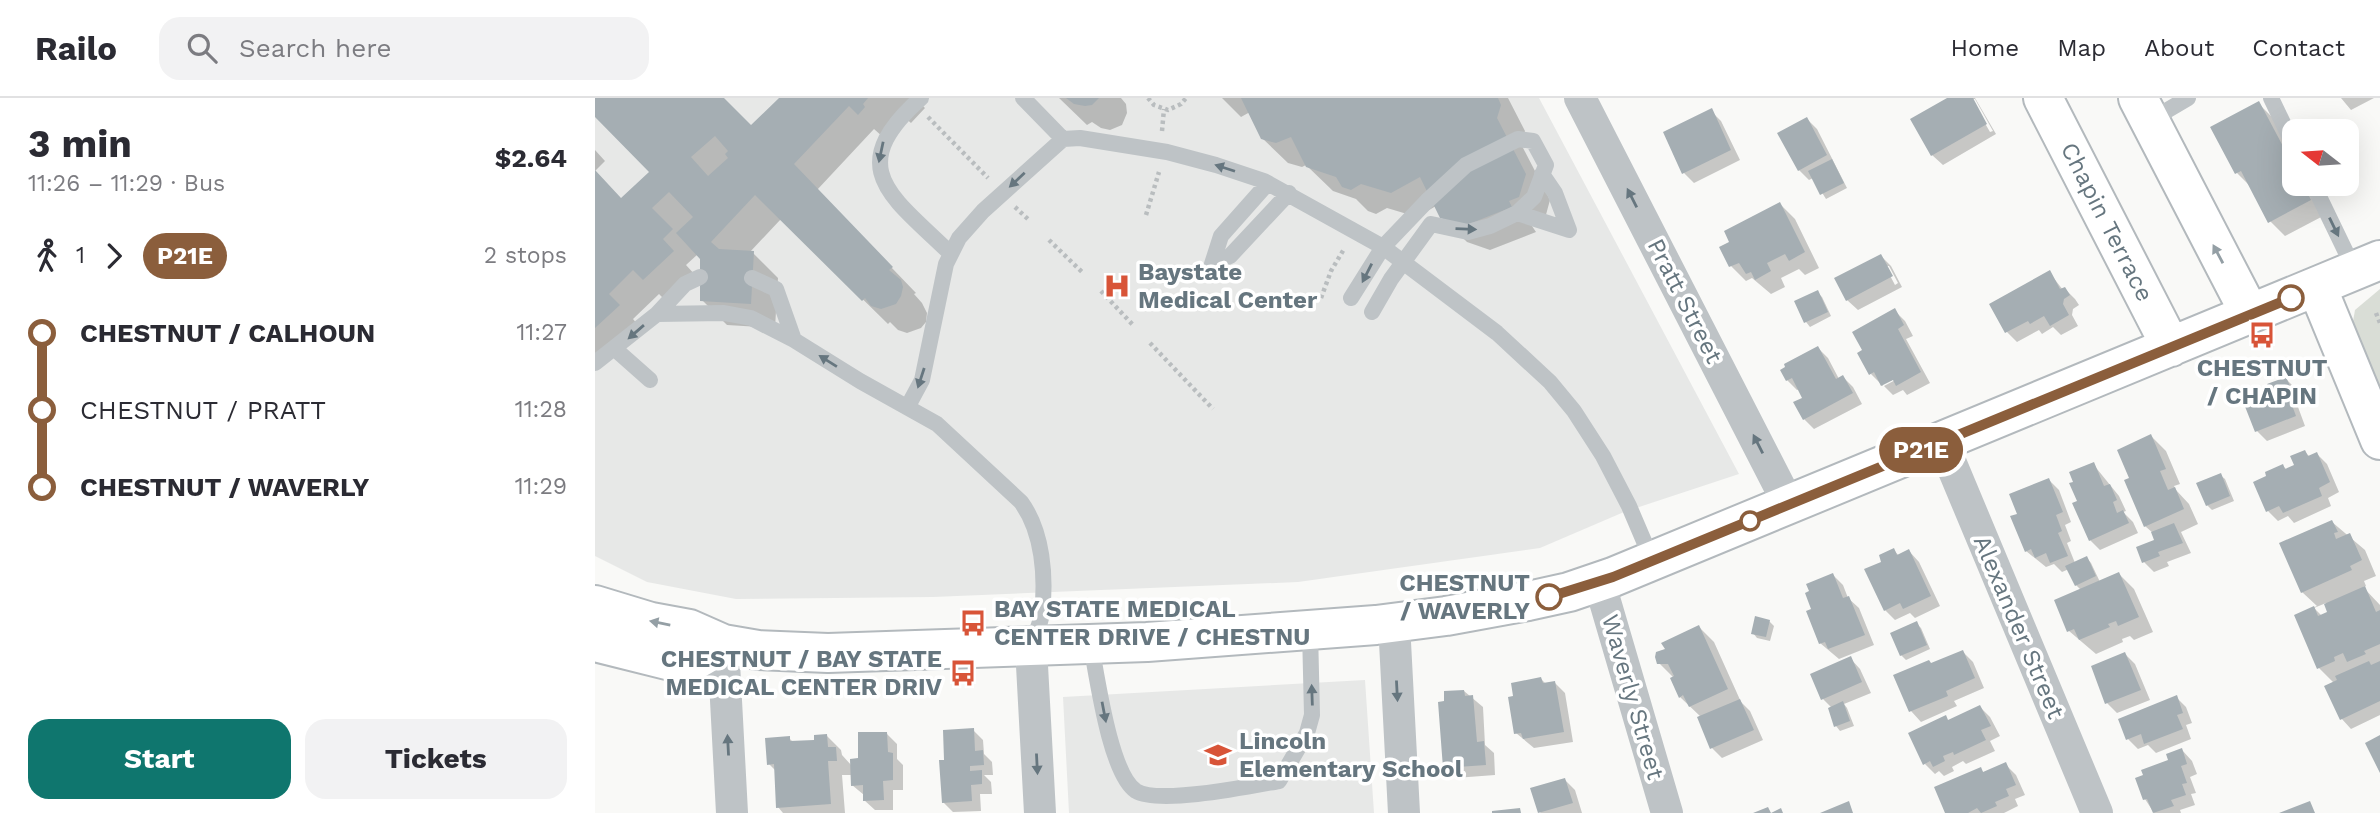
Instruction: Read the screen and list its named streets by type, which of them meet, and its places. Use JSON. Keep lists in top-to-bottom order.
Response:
{
  "streets": {
    "main road": ["Chapin Terrace"],
    "street": ["Pratt Street", "Alexander Street", "Waverly Street"]
  },
  "one_way": ["Pratt Street"],
  "places": {
    "hospital": ["Baystate Medical Center"],
    "bus stop": ["CHESTNUT / CHAPIN", "BAY STATE MEDICAL CENTER DRIVE / CHESTNU", "CHESTNUT / BAY STATE MEDICAL CENTER DRIV"],
    "other": ["CHESTNUT / WAVERLY"],
    "school or university": ["Lincoln Elementary School"]
  },
  "lines": ["bus line P21E"],
  "north": "left",
  "page": {
    "header": "Railo",
    "search": "Search here",
    "nav": [
      "Home",
      "Map",
      "About",
      "Contact"
    ],
    "heading": ["3 min", "11:26 – 11:29 · Bus", "$2.64"],
    "on_map": "P21E",
    "legs": ["1", "P21E", "2 stops"],
    "list": [
      {
        "name": "CHESTNUT / CALHOUN",
        "value": "11:27"
      },
      {
        "name": "CHESTNUT / PRATT",
        "value": "11:28"
      },
      {
        "name": "CHESTNUT / WAVERLY",
        "value": "11:29"
      }
    ],
    "buttons": ["Start", "Tickets"]
  }
}
